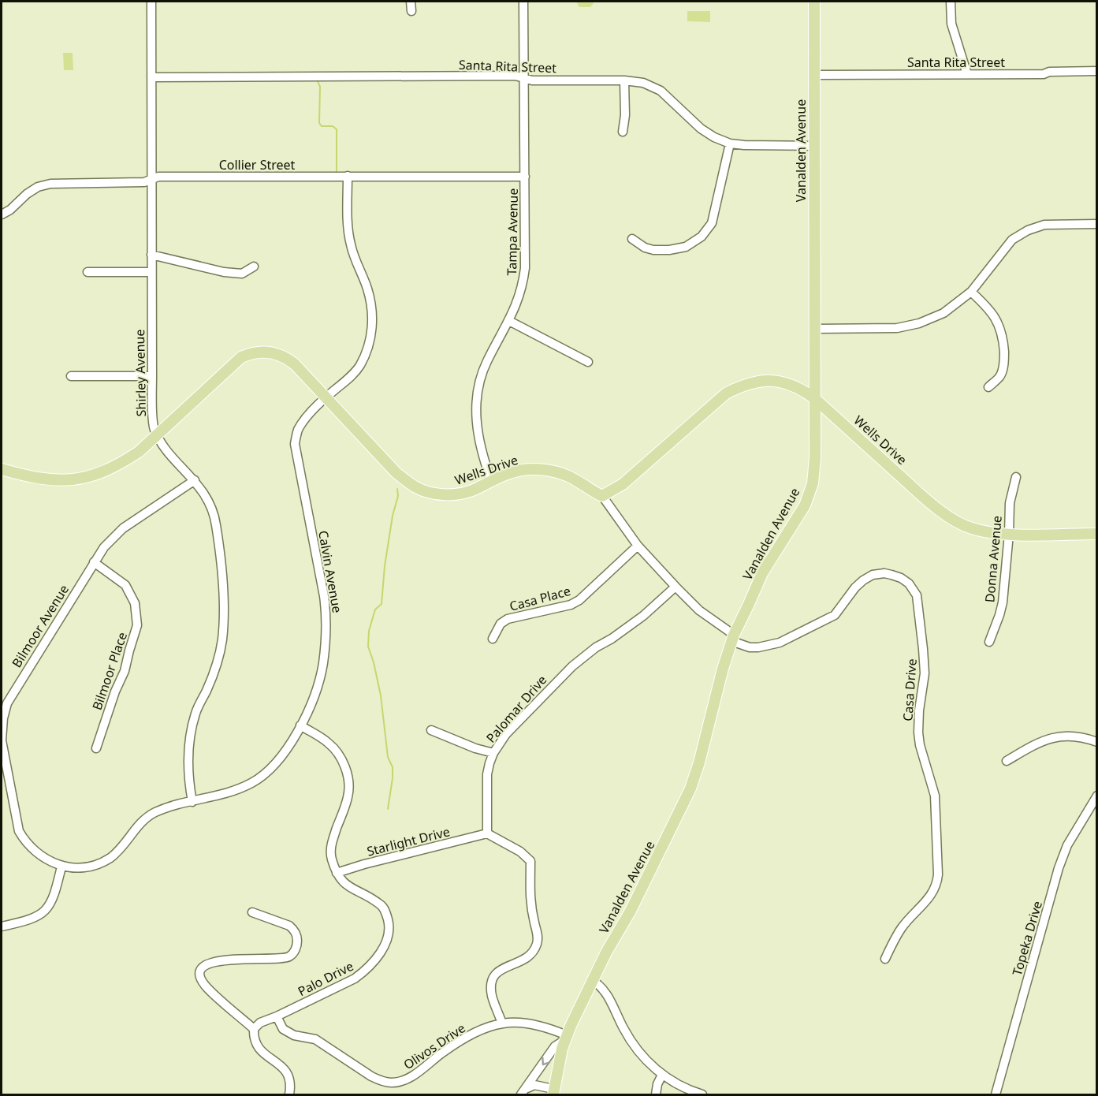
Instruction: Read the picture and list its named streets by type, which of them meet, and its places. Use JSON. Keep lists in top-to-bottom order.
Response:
{
  "streets": {
    "main road": ["Vanalden Avenue", "Wells Drive"],
    "street": [
      "Santa Rita Street",
      "Collier Street",
      "Tampa Avenue",
      "Shirley Avenue",
      "Donna Avenue",
      "Calvin Avenue",
      "Casa Place",
      "Bilmoor Avenue",
      "Bilmoor Place",
      "Casa Drive",
      "Palomar Drive",
      "Starlight Drive",
      "Topeka Drive",
      "Palo Drive",
      "Olivos Drive"
    ]
  },
  "crossings": [
    ["Santa Rita Street", "Vanalden Avenue"],
    ["Santa Rita Street", "Tampa Avenue"],
    ["Santa Rita Street", "Shirley Avenue"],
    ["Vanalden Avenue", "Wells Drive"],
    ["Vanalden Avenue", "Casa Drive"],
    ["Vanalden Avenue", "Olivos Drive"],
    ["Collier Street", "Tampa Avenue"],
    ["Collier Street", "Shirley Avenue"],
    ["Collier Street", "Calvin Avenue"],
    ["Tampa Avenue", "Wells Drive"],
    ["Shirley Avenue", "Wells Drive"],
    ["Shirley Avenue", "Calvin Avenue"],
    ["Shirley Avenue", "Bilmoor Avenue"],
    ["Wells Drive", "Donna Avenue"],
    ["Wells Drive", "Calvin Avenue"],
    ["Wells Drive", "Casa Drive"],
    ["Calvin Avenue", "Bilmoor Avenue"],
    ["Casa Place", "Casa Drive"],
    ["Bilmoor Avenue", "Bilmoor Place"],
    ["Casa Drive", "Palomar Drive"],
    ["Palomar Drive", "Starlight Drive"],
    ["Starlight Drive", "Palo Drive"],
    ["Palo Drive", "Olivos Drive"]
  ]
}
